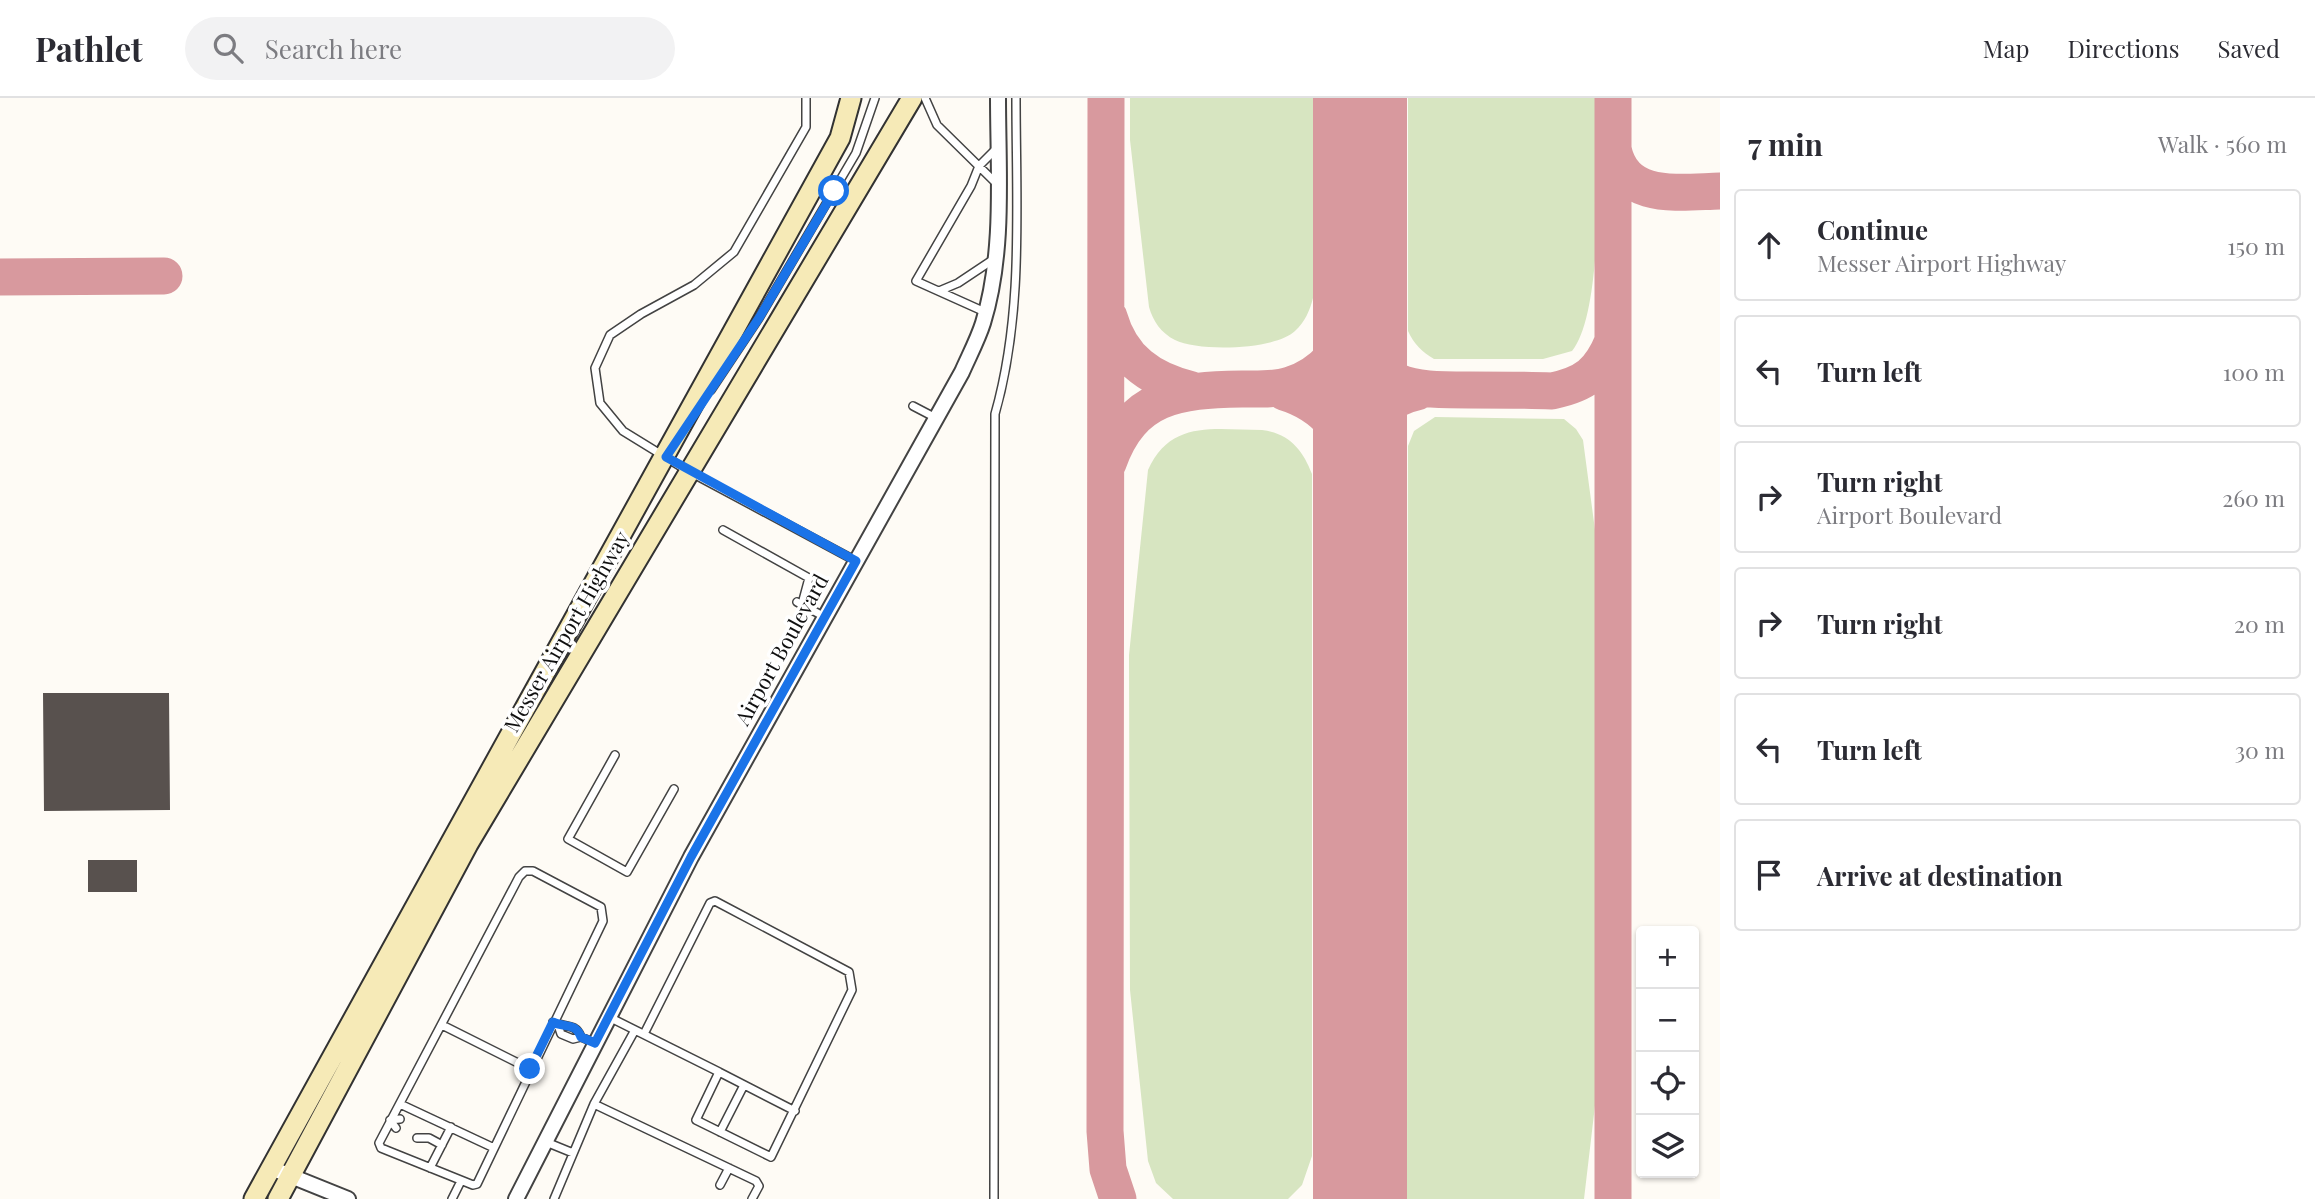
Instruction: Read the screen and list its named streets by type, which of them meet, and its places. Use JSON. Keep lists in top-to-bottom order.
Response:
{
  "streets": {
    "main road": ["Messer Airport Highway"],
    "street": ["Airport Boulevard"]
  },
  "page": {
    "header": "Pathlet",
    "search": "Search here",
    "nav": ["Map", "Directions", "Saved"],
    "heading": ["7 min", "Walk · 560 m"],
    "list": [
      ["Continue", "Messer Airport Highway", "150 m"],
      ["Turn left", "100 m"],
      ["Turn right", "Airport Boulevard", "260 m"],
      ["Turn right", "20 m"],
      ["Turn left", "30 m"],
      "Arrive at destination"
    ],
    "map_buttons": ["+", "−"]
  }
}
